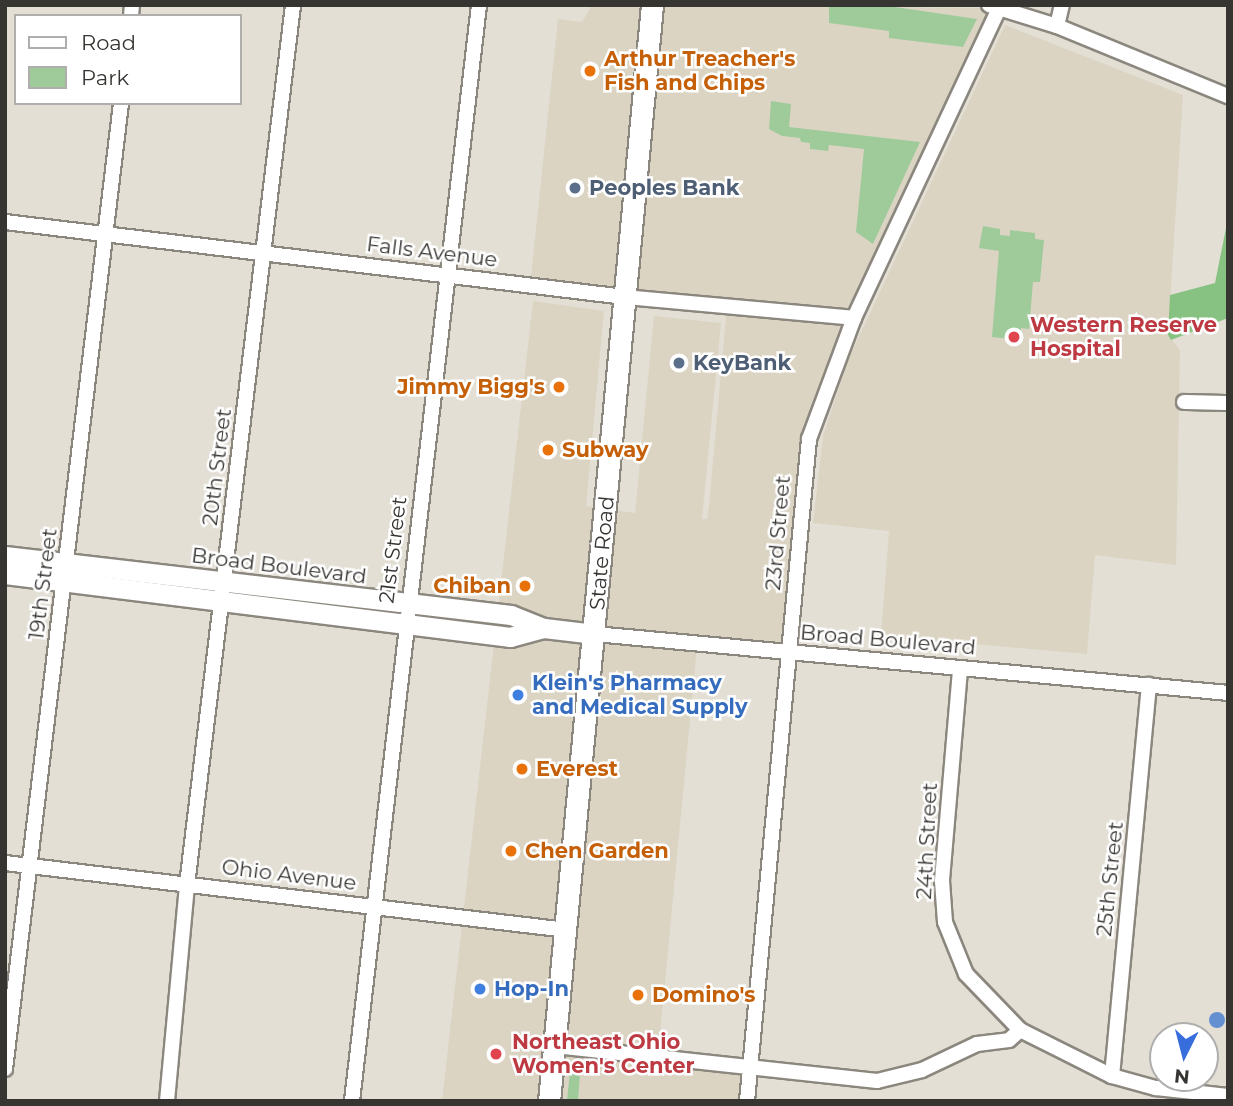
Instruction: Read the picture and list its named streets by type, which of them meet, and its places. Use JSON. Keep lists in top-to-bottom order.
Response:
{
  "streets": {
    "main road": ["State Road", "Broad Boulevard"],
    "street": [
      "Falls Avenue",
      "20th Street",
      "23rd Street",
      "21st Street",
      "19th Street",
      "24th Street",
      "Ohio Avenue",
      "25th Street"
    ]
  },
  "crossings": [
    ["Falls Avenue", "20th Street"],
    ["Falls Avenue", "23rd Street"],
    ["Falls Avenue", "21st Street"],
    ["Falls Avenue", "State Road"],
    ["Falls Avenue", "19th Street"],
    ["20th Street", "Broad Boulevard"],
    ["20th Street", "Ohio Avenue"],
    ["23rd Street", "Broad Boulevard"],
    ["21st Street", "Broad Boulevard"],
    ["21st Street", "Ohio Avenue"],
    ["State Road", "Broad Boulevard"],
    ["State Road", "Ohio Avenue"],
    ["Broad Boulevard", "19th Street"],
    ["Broad Boulevard", "24th Street"],
    ["Broad Boulevard", "25th Street"],
    ["19th Street", "Ohio Avenue"],
    ["24th Street", "25th Street"]
  ],
  "places": [
    "Arthur Treacher's Fish and Chips",
    "Peoples Bank",
    "Western Reserve Hospital",
    "KeyBank",
    "Jimmy Bigg's",
    "Subway",
    "Chiban",
    "Klein's Pharmacy and Medical Supply",
    "Everest",
    "Chen Garden",
    "Hop-In",
    "Domino's",
    "Northeast Ohio Women's Center"
  ],
  "legend": ["Road", "Park"],
  "north": "bottom"
}
